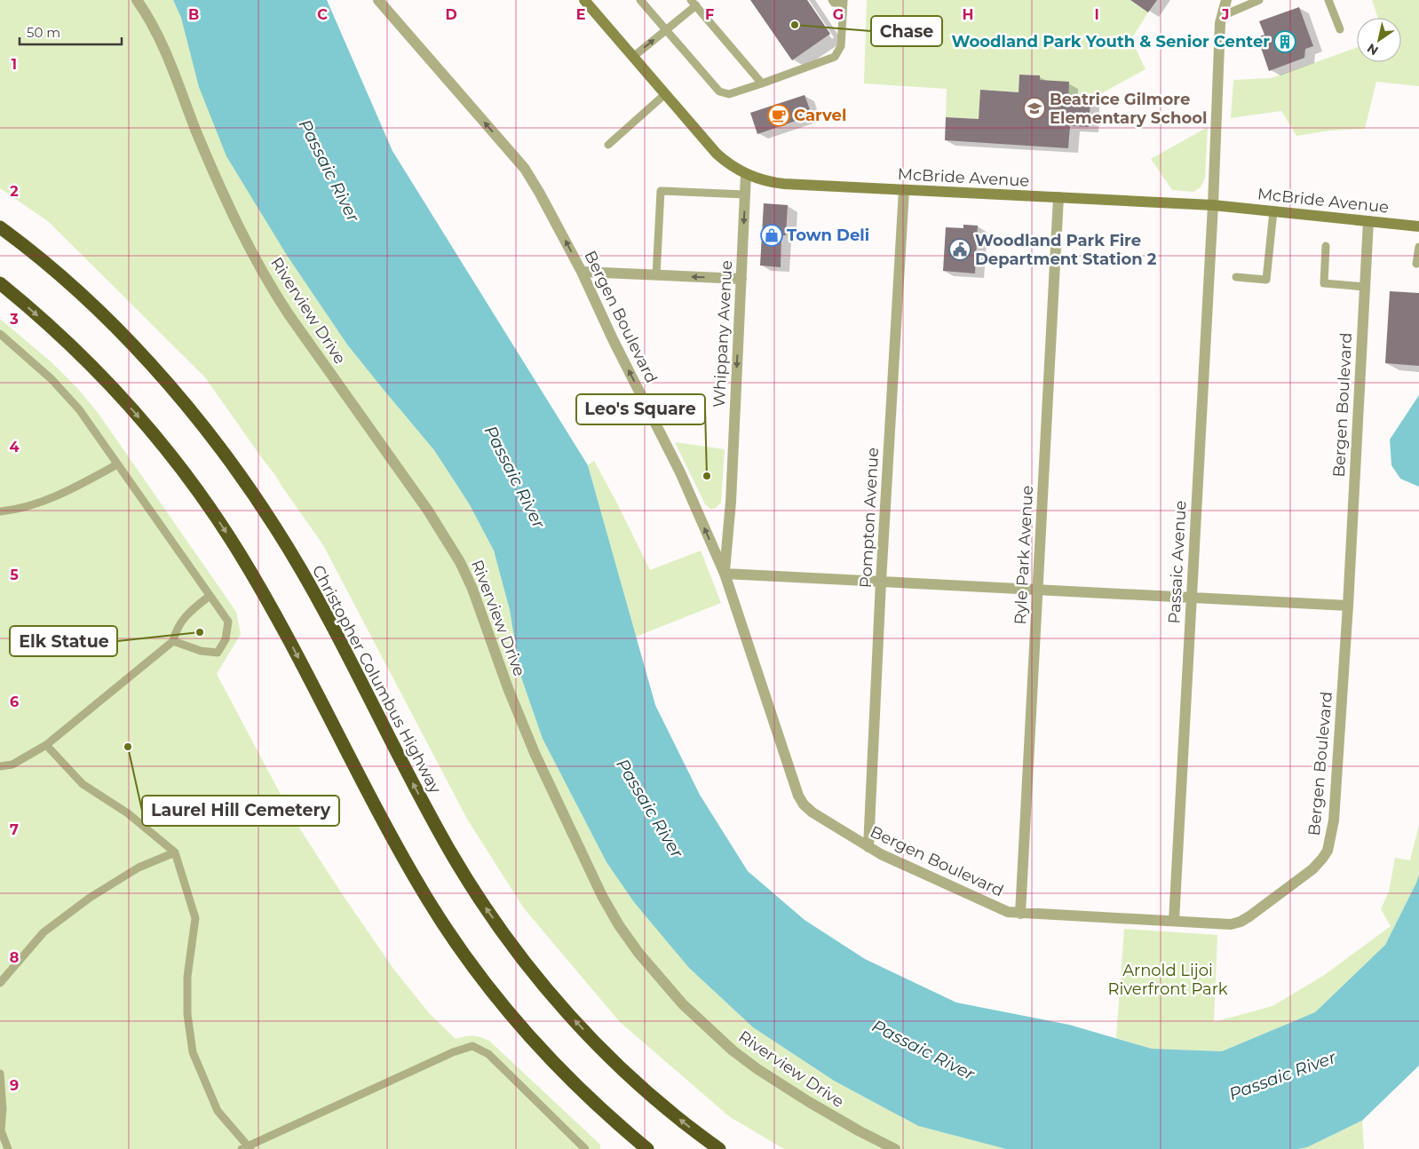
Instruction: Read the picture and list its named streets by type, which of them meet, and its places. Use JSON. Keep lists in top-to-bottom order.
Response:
{
  "streets": {
    "highway": ["Christopher Columbus Highway"],
    "main road": ["McBride Avenue"],
    "street": [
      "Riverview Drive",
      "Bergen Boulevard",
      "Whippany Avenue",
      "Pompton Avenue",
      "Ryle Park Avenue",
      "Passaic Avenue"
    ]
  },
  "crossings": [
    ["McBride Avenue", "Bergen Boulevard"],
    ["McBride Avenue", "Whippany Avenue"],
    ["McBride Avenue", "Pompton Avenue"],
    ["McBride Avenue", "Ryle Park Avenue"],
    ["McBride Avenue", "Passaic Avenue"],
    ["Bergen Boulevard", "Whippany Avenue"],
    ["Bergen Boulevard", "Pompton Avenue"],
    ["Bergen Boulevard", "Ryle Park Avenue"],
    ["Bergen Boulevard", "Passaic Avenue"]
  ],
  "one_way": ["Whippany Avenue"],
  "water": ["Passaic River"],
  "parks": ["Arnold Lijoi Riverfront Park"],
  "places": {
    "other": [
      "Chase",
      "Leo's Square",
      "Elk Statue",
      "Laurel Hill Cemetery"
    ],
    "building": ["Woodland Park Youth & Senior Center"],
    "school or university": ["Beatrice Gilmore Elementary School"],
    "cafe": ["Carvel"],
    "shop": ["Town Deli"],
    "public building": ["Woodland Park Fire Department Station 2"]
  },
  "scale_bar": "50 m",
  "north": "bottom left",
  "grid": {
    "columns": [
      "B",
      "C",
      "D",
      "E",
      "F",
      "G",
      "H",
      "I",
      "J"
    ],
    "rows": [
      "1",
      "2",
      "3",
      "4",
      "5",
      "6",
      "7",
      "8",
      "9"
    ]
  }
}
